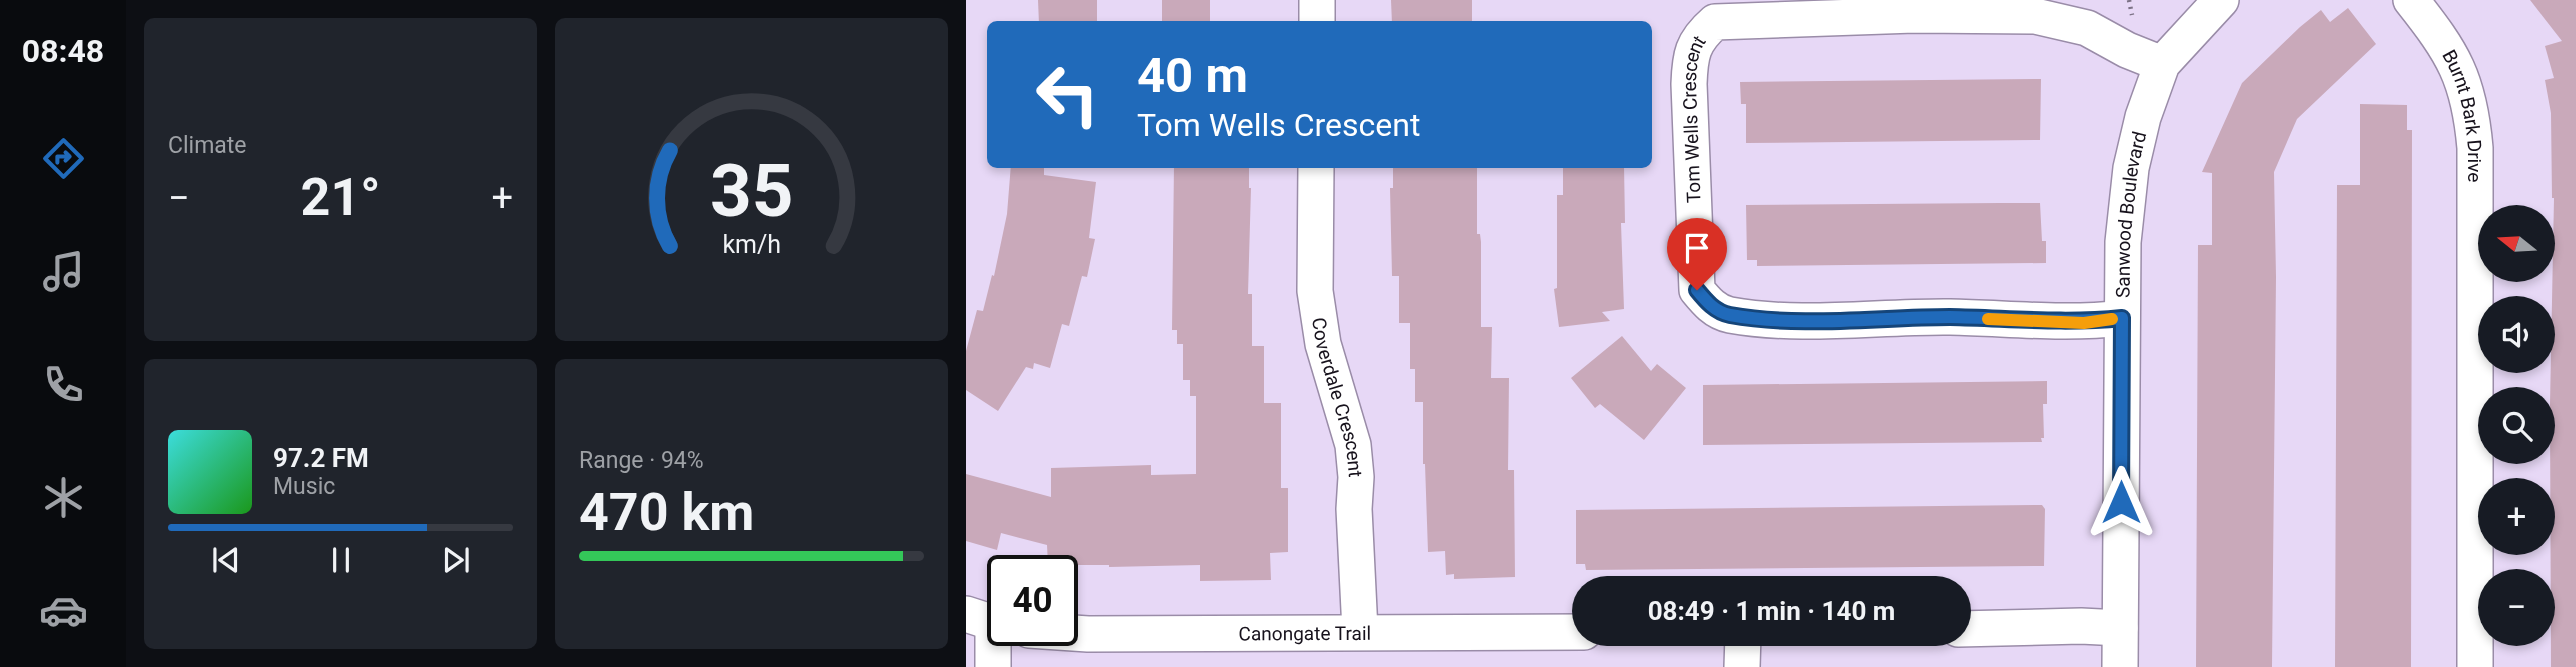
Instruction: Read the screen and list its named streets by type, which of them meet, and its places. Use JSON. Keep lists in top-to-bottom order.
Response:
{
  "streets": {
    "street": [
      "Burnt Bark Drive",
      "Tom Wells Crescent",
      "Sanwood Boulevard",
      "Coverdale Crescent",
      "Canongate Trail"
    ]
  },
  "crossings": [
    ["Tom Wells Crescent", "Sanwood Boulevard"],
    ["Coverdale Crescent", "Canongate Trail"]
  ],
  "north": "left",
  "page": {
    "tabs": "08:48",
    "tile": [
      "Climate",
      ["Range · 94%", "470 km"]
    ],
    "turn": ["40 m", "Tom Wells Crescent"],
    "heat": ["−", "21°", "+"],
    "map_buttons": ["+", "−"],
    "song": ["97.2 FM", "Music"],
    "limit": "40",
    "trip": "08:49 · 1 min · 140 m",
    "gauge": ["35", "km/h"]
  }
}
